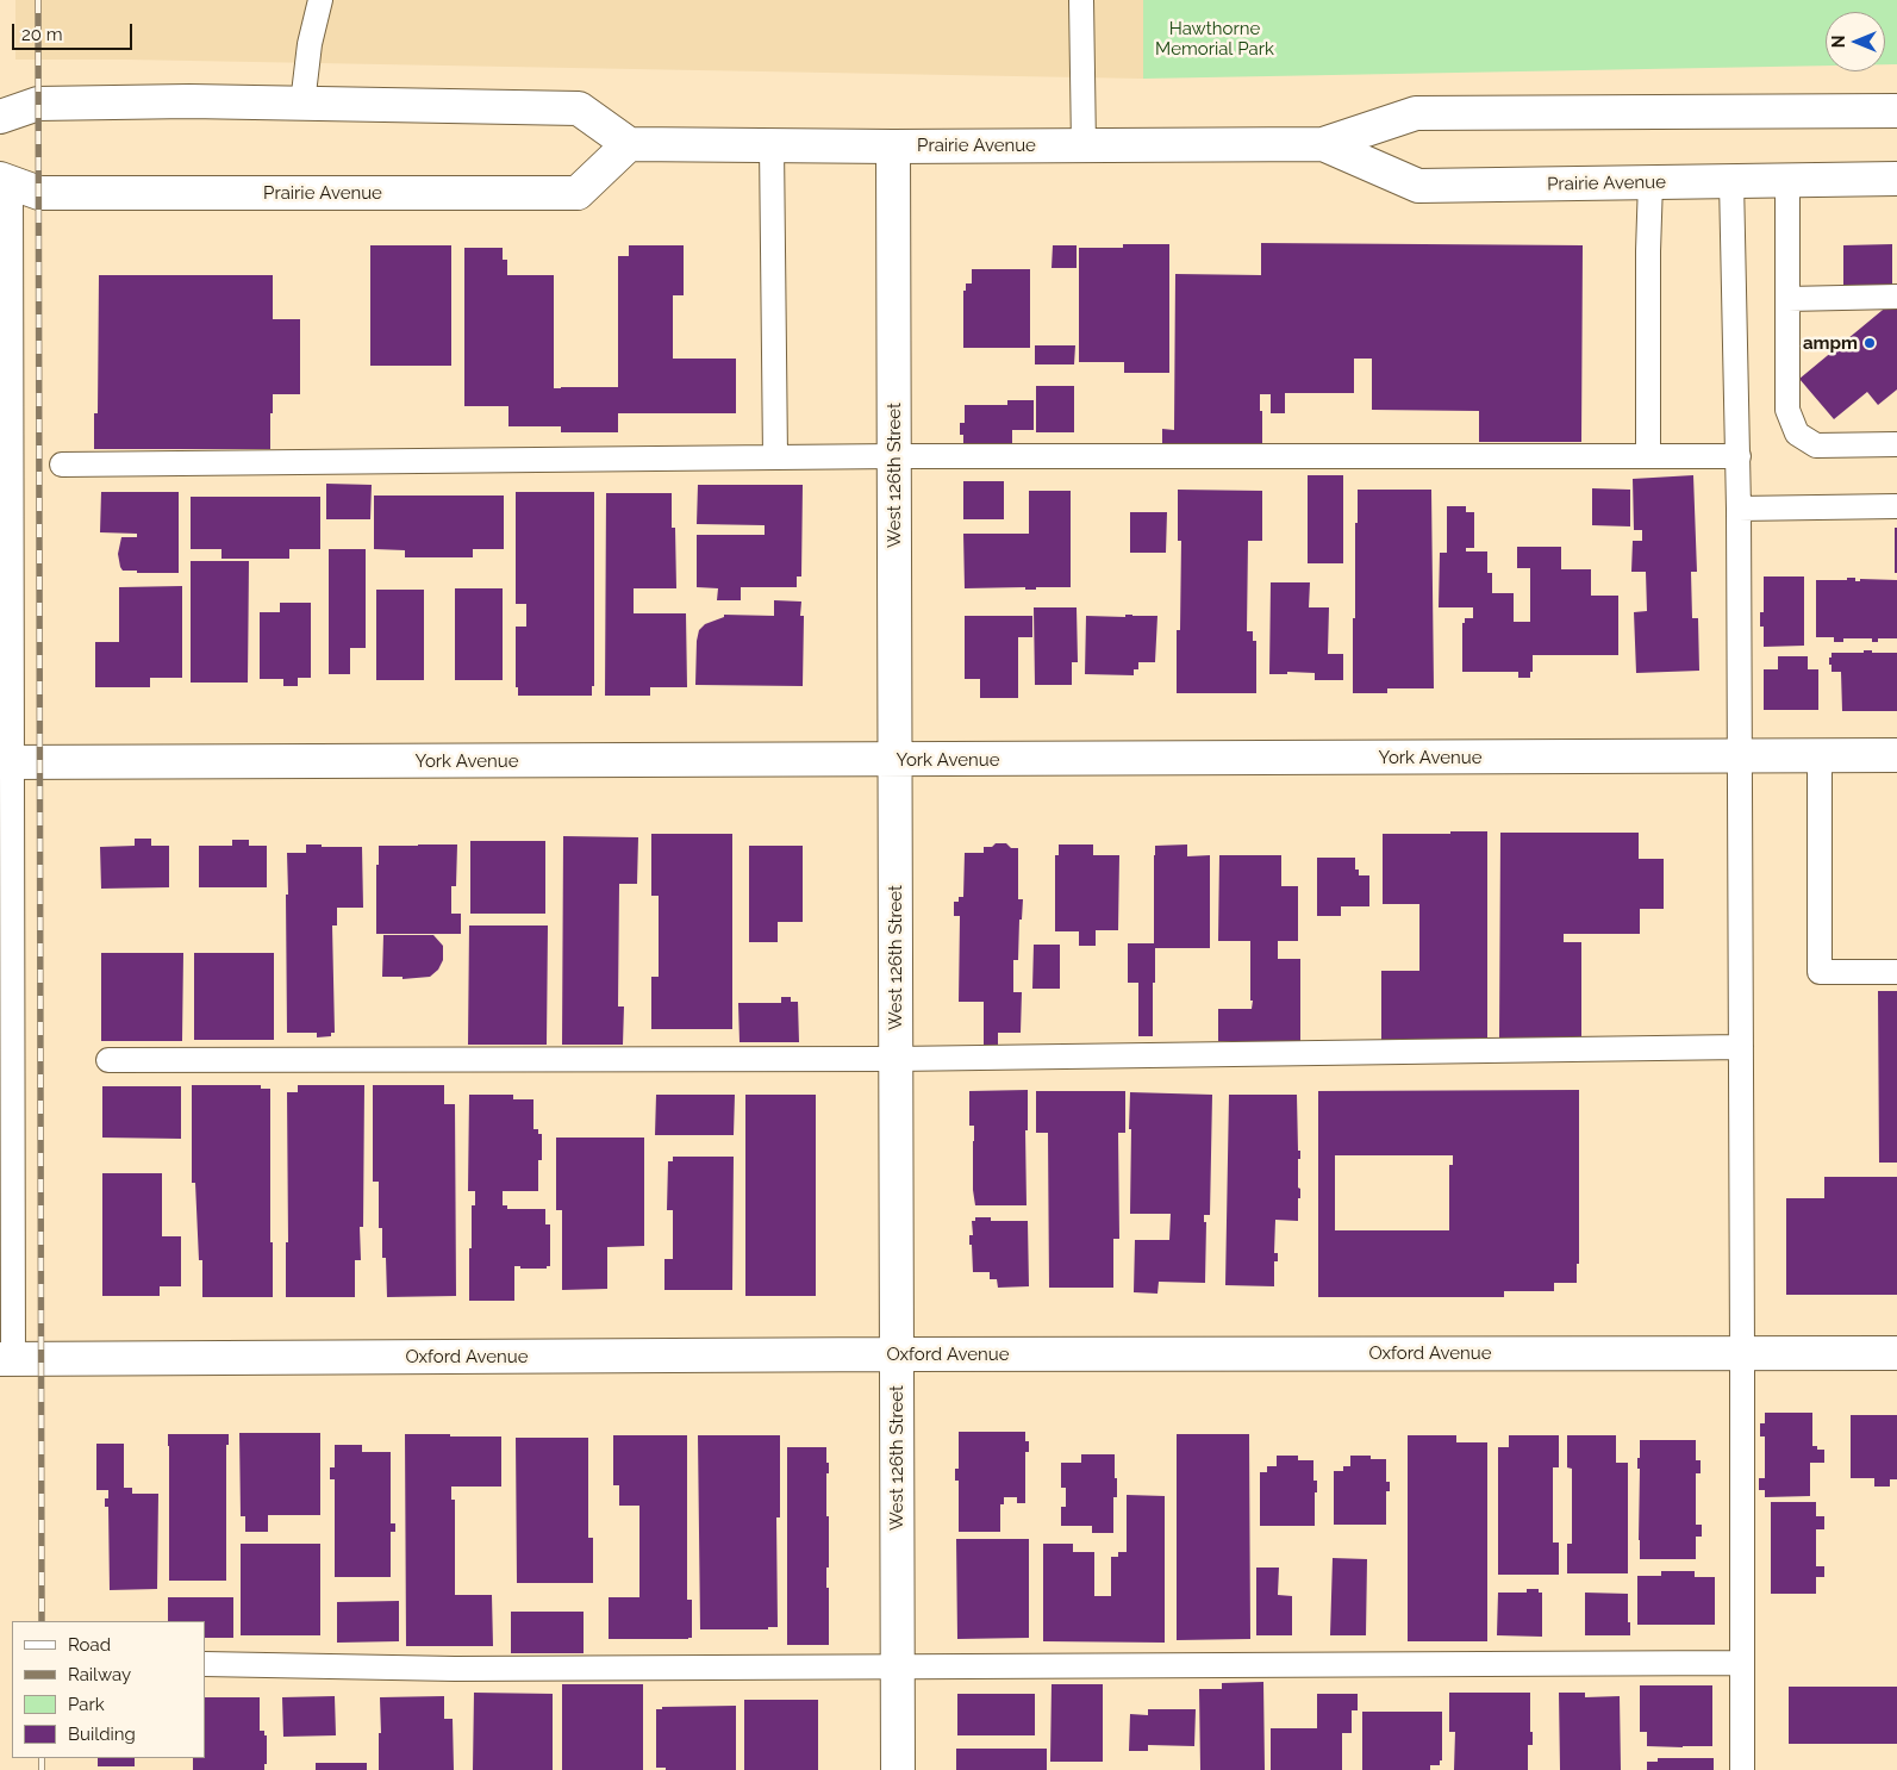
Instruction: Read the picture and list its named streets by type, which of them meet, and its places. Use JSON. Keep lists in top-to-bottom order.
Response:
{
  "streets": {
    "street": [
      "Prairie Avenue",
      "West 126th Street",
      "York Avenue",
      "Oxford Avenue"
    ]
  },
  "crossings": [
    ["Prairie Avenue", "West 126th Street"],
    ["West 126th Street", "York Avenue"],
    ["West 126th Street", "Oxford Avenue"]
  ],
  "parks": ["Hawthorne Memorial Park"],
  "places": ["ampm"],
  "legend": [
    "Road",
    "Railway",
    "Park",
    "Building"
  ],
  "scale_bar": "20 m",
  "north": "left"
}
